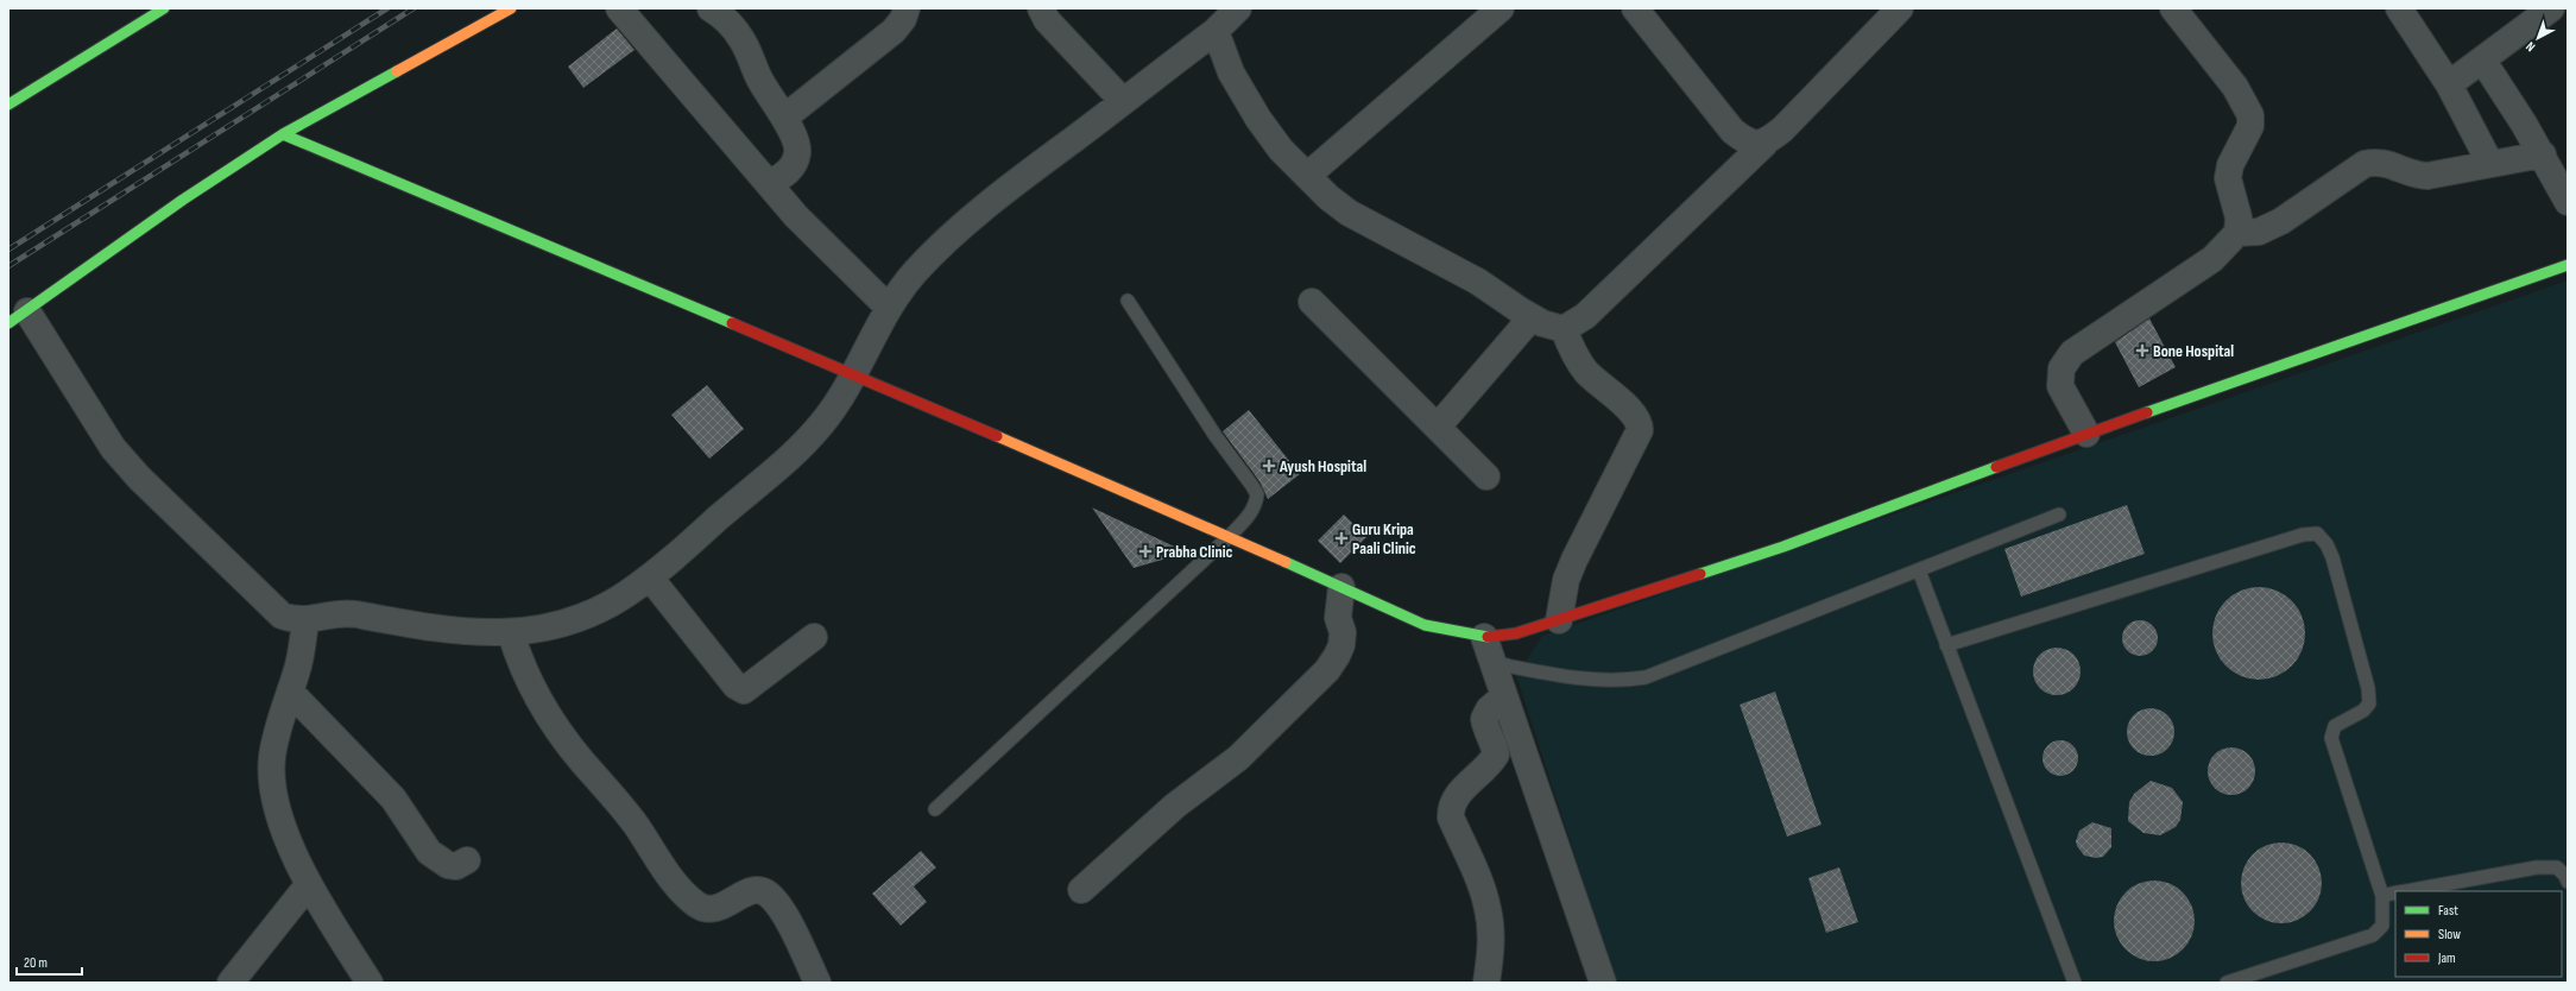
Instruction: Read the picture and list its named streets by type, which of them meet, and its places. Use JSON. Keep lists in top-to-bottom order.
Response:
{
  "places": {
    "health": [
      "Bone Hospital",
      "Ayush Hospital",
      "Guru Kripa Paali Clinic",
      "Prabha Clinic"
    ]
  },
  "legend": ["Fast", "Slow", "Jam"],
  "scale_bar": "20 m",
  "north": "bottom left"
}
